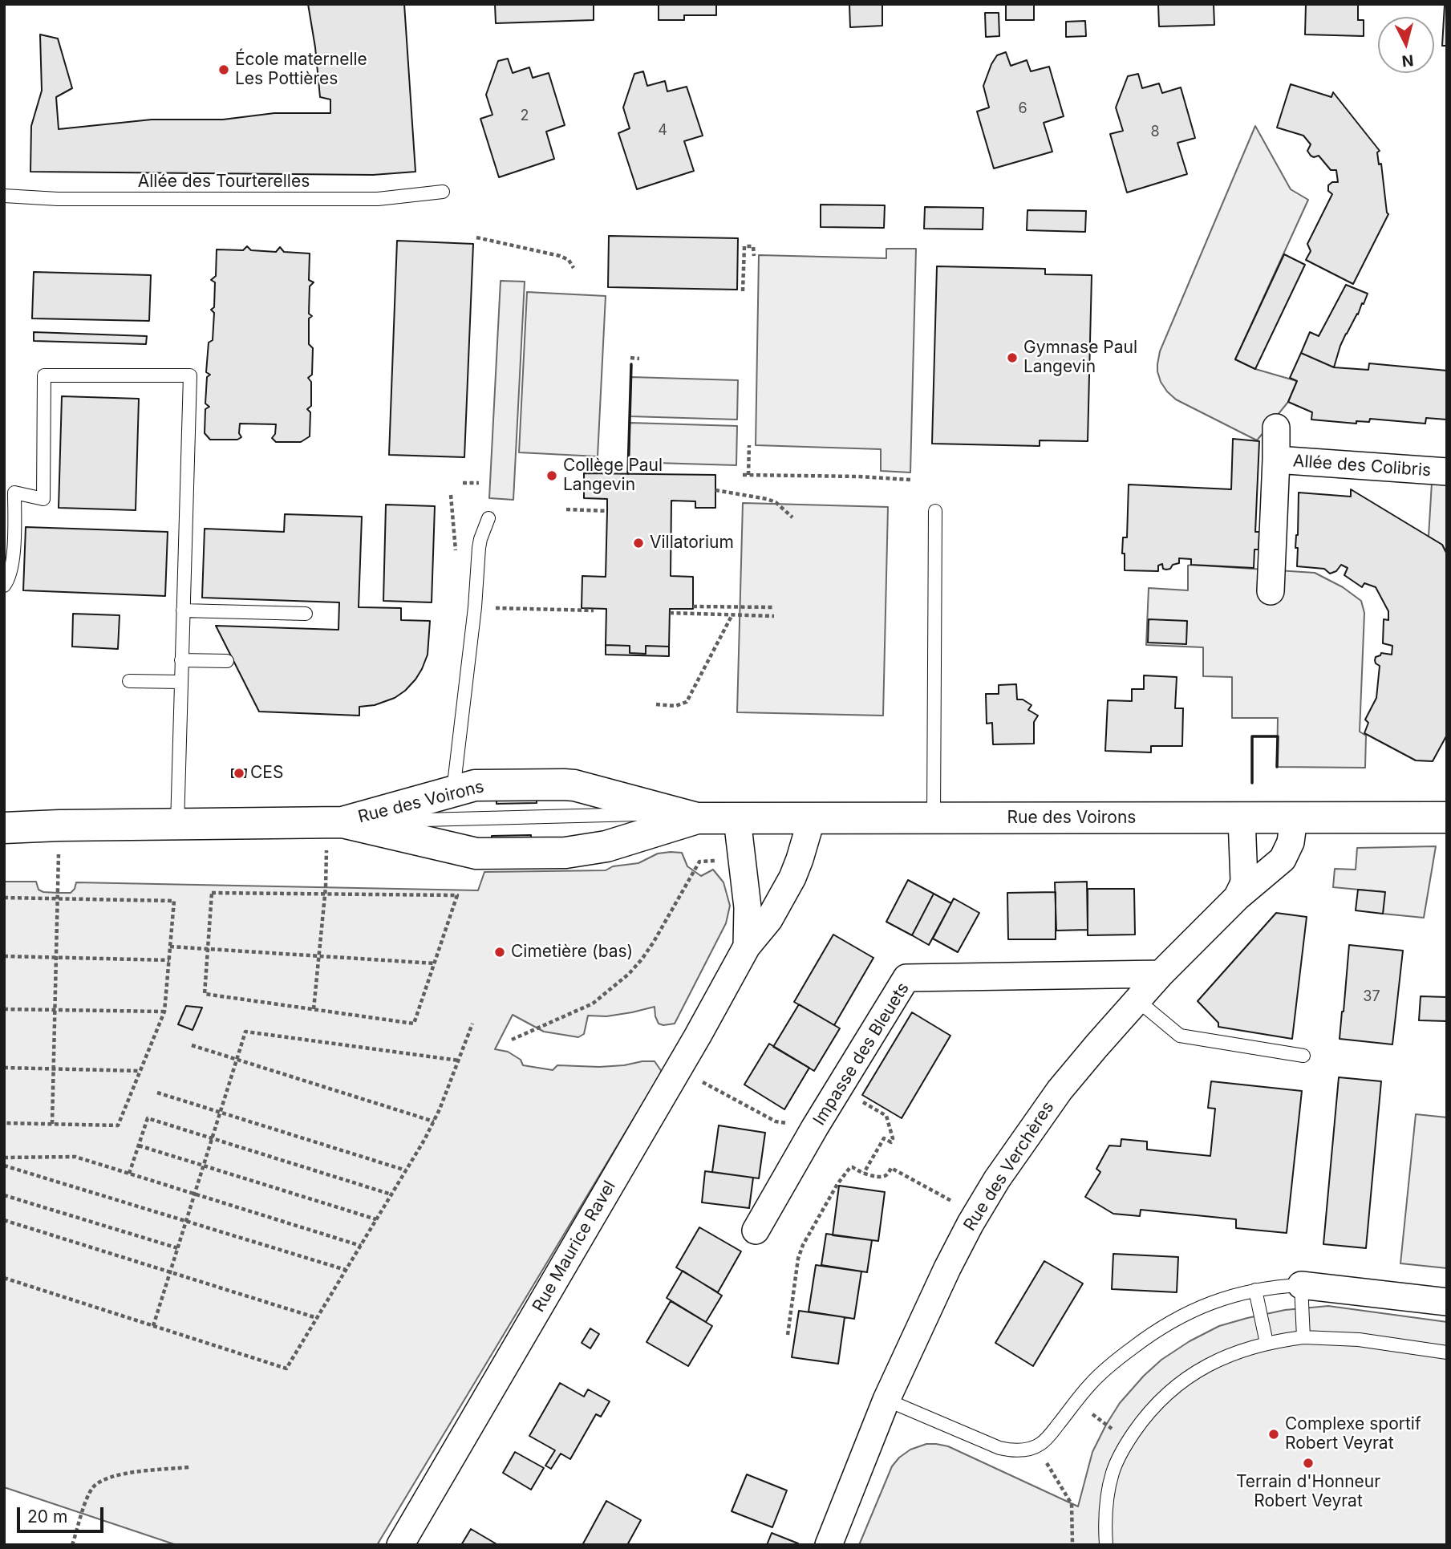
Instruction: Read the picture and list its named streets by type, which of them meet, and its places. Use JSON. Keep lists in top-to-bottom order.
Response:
{
  "streets": {
    "street": [
      "Allée des Colibris",
      "Rue des Voirons",
      "Impasse des Bleuets",
      "Rue des Verchères",
      "Rue Maurice Ravel"
    ],
    "lane": ["Allée des Tourterelles"]
  },
  "crossings": [
    ["Rue des Voirons", "Rue des Verchères"],
    ["Rue des Voirons", "Rue Maurice Ravel"],
    ["Impasse des Bleuets", "Rue des Verchères"]
  ],
  "places": [
    "École maternelle Les Pottières",
    "Gymnase Paul Langevin",
    "Collège Paul Langevin",
    "Villatorium",
    "CES",
    "Cimetière (bas)",
    "Complexe sportif Robert Veyrat",
    "Terrain d'Honneur Robert Veyrat"
  ],
  "house_numbers": [
    "6",
    "2",
    "4",
    "8",
    "37"
  ],
  "scale_bar": "20 m",
  "north": "bottom"
}
